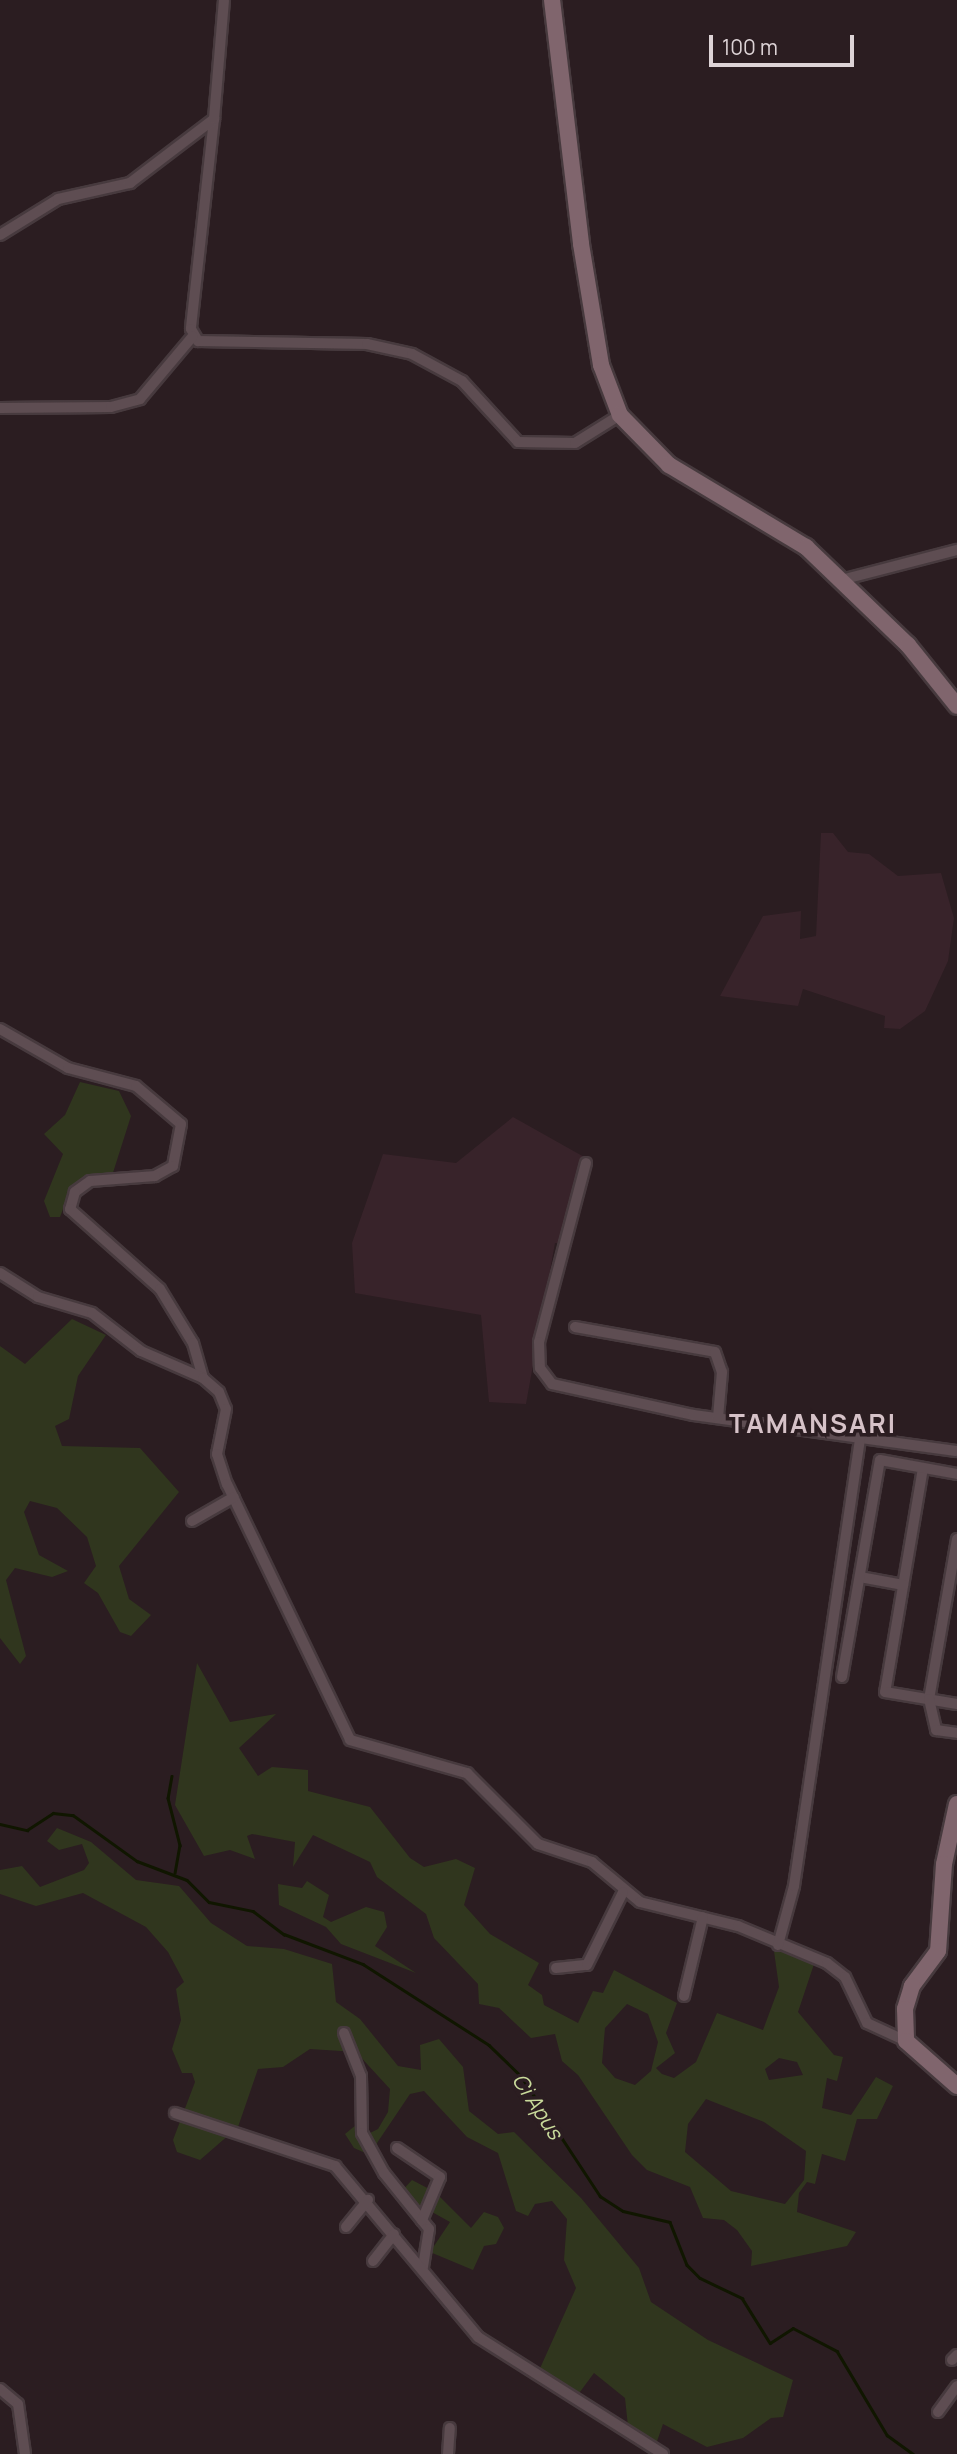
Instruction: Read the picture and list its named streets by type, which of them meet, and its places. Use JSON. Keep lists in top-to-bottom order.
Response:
{
  "districts": ["TAMANSARI"],
  "water": ["Ci Apus"],
  "scale_bar": "100 m"
}
